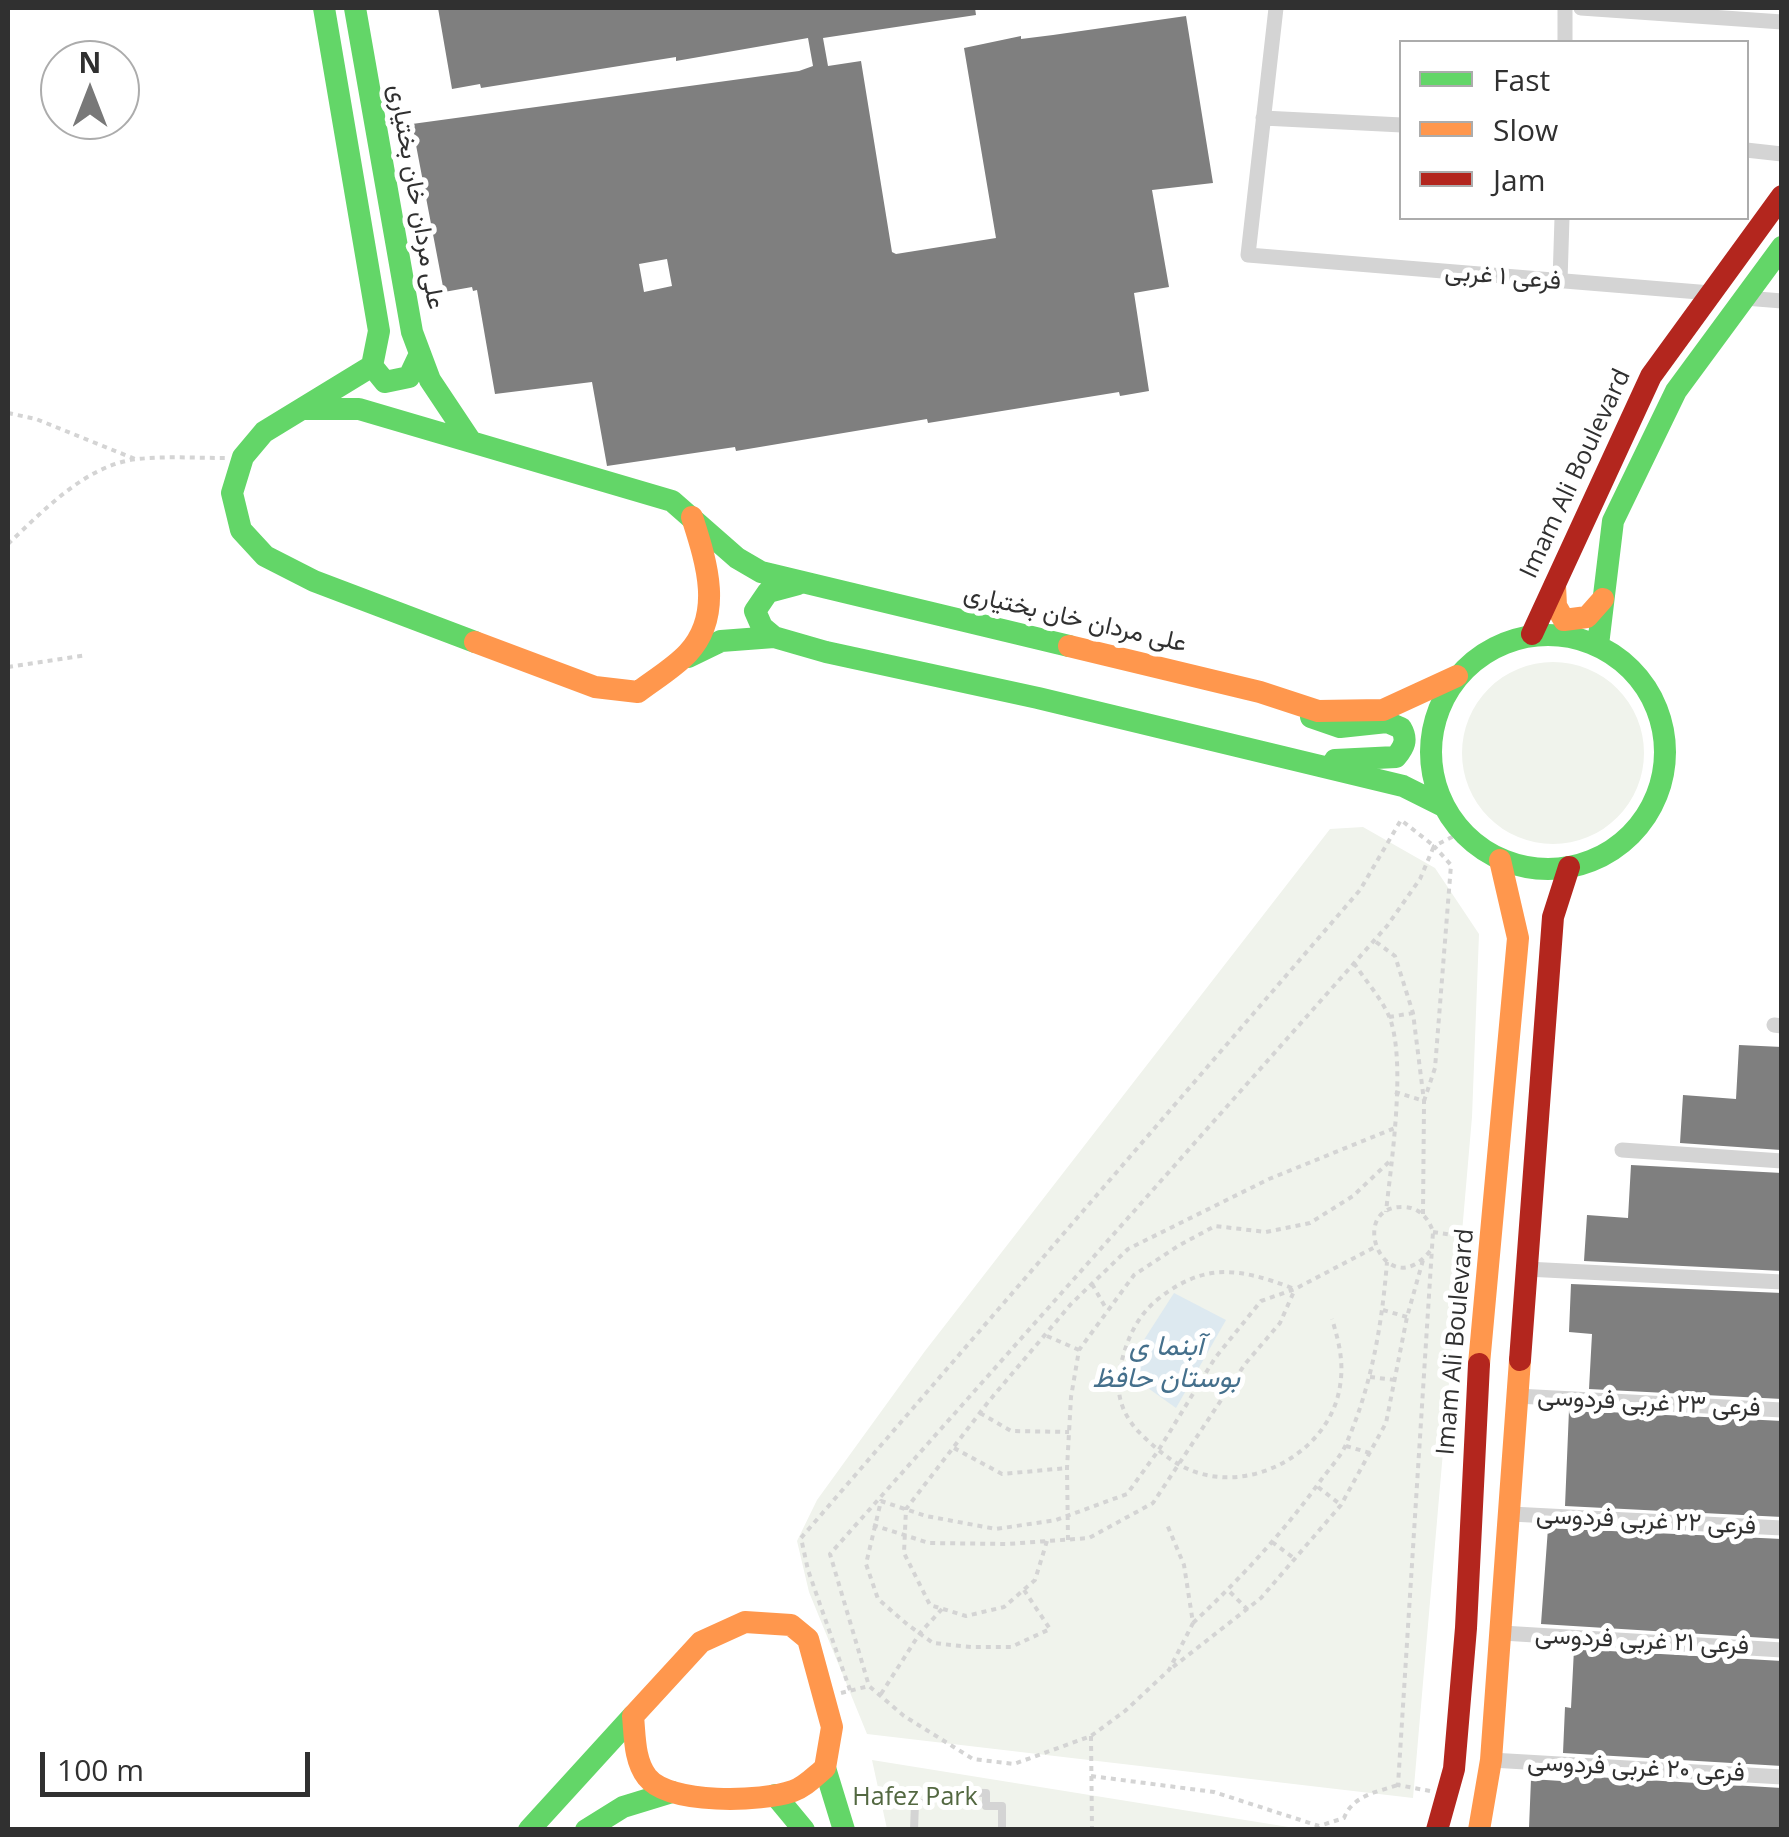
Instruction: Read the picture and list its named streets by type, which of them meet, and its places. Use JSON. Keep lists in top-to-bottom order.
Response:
{
  "streets": {
    "main road": ["علی مردان خان بختیاری", "Imam Ali Boulevard"],
    "street": [
      "فرعی ۱ غربی",
      "فرعی ۲۳ غربی فردوسی",
      "فرعی ۲۲ غربی فردوسی",
      "فرعی ۲۱ غربی فردوسی",
      "فرعی ۲۰ غربی فردوسی"
    ]
  },
  "crossings": [
    ["علی مردان خان بختیاری", "Imam Ali Boulevard"],
    ["فرعی ۱ غربی", "Imam Ali Boulevard"]
  ],
  "water": ["آبنما ی بوستان حافظ"],
  "parks": ["Hafez Park"],
  "legend": ["Fast", "Slow", "Jam"],
  "scale_bar": "100 m",
  "north": "top"
}
